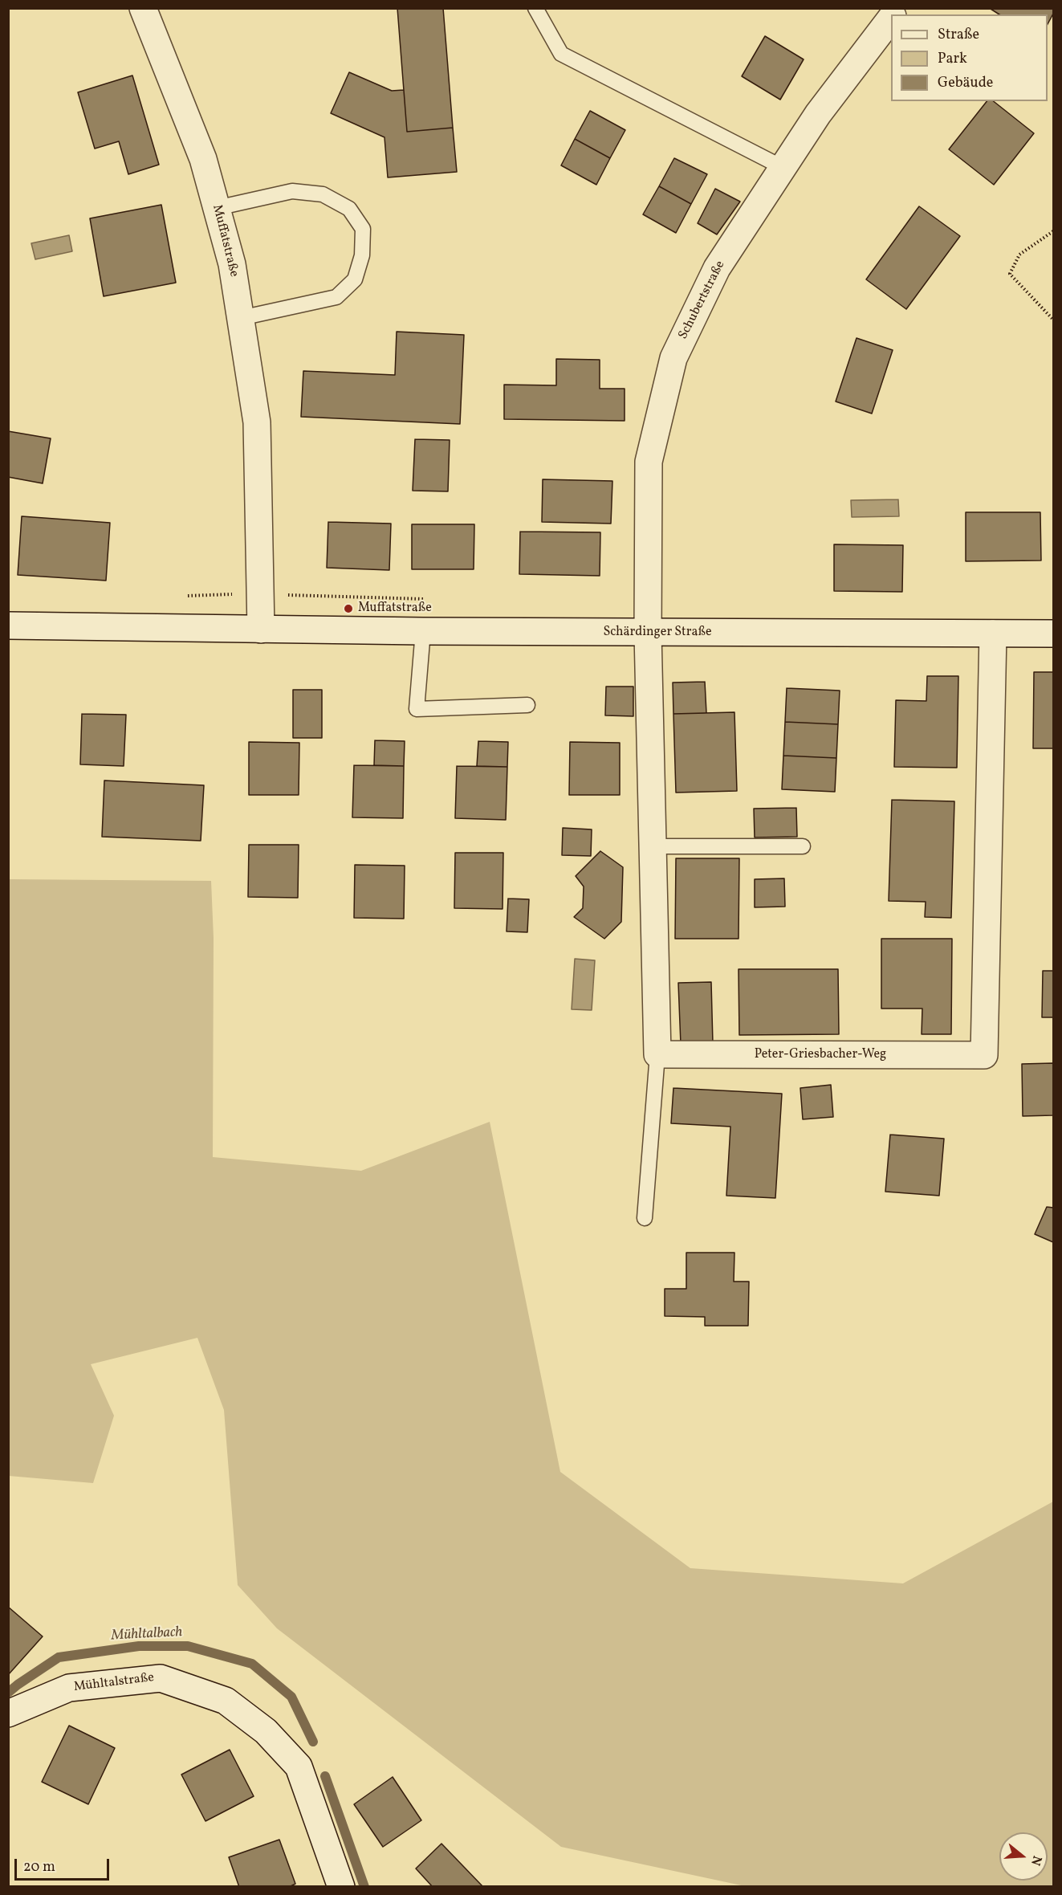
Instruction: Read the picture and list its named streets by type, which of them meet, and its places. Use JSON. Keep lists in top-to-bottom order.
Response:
{
  "streets": {
    "street": [
      "Muffatstraße",
      "Schubertstraße",
      "Schärdinger Straße",
      "Peter-Griesbacher-Weg",
      "Mühltalstraße"
    ]
  },
  "crossings": [
    ["Muffatstraße", "Schärdinger Straße"],
    ["Schubertstraße", "Schärdinger Straße"],
    ["Schärdinger Straße", "Peter-Griesbacher-Weg"]
  ],
  "water": ["Mühltalbach"],
  "places": ["Muffatstraße"],
  "legend": ["Straße", "Park", "Gebäude"],
  "scale_bar": "20 m",
  "north": "right"
}
